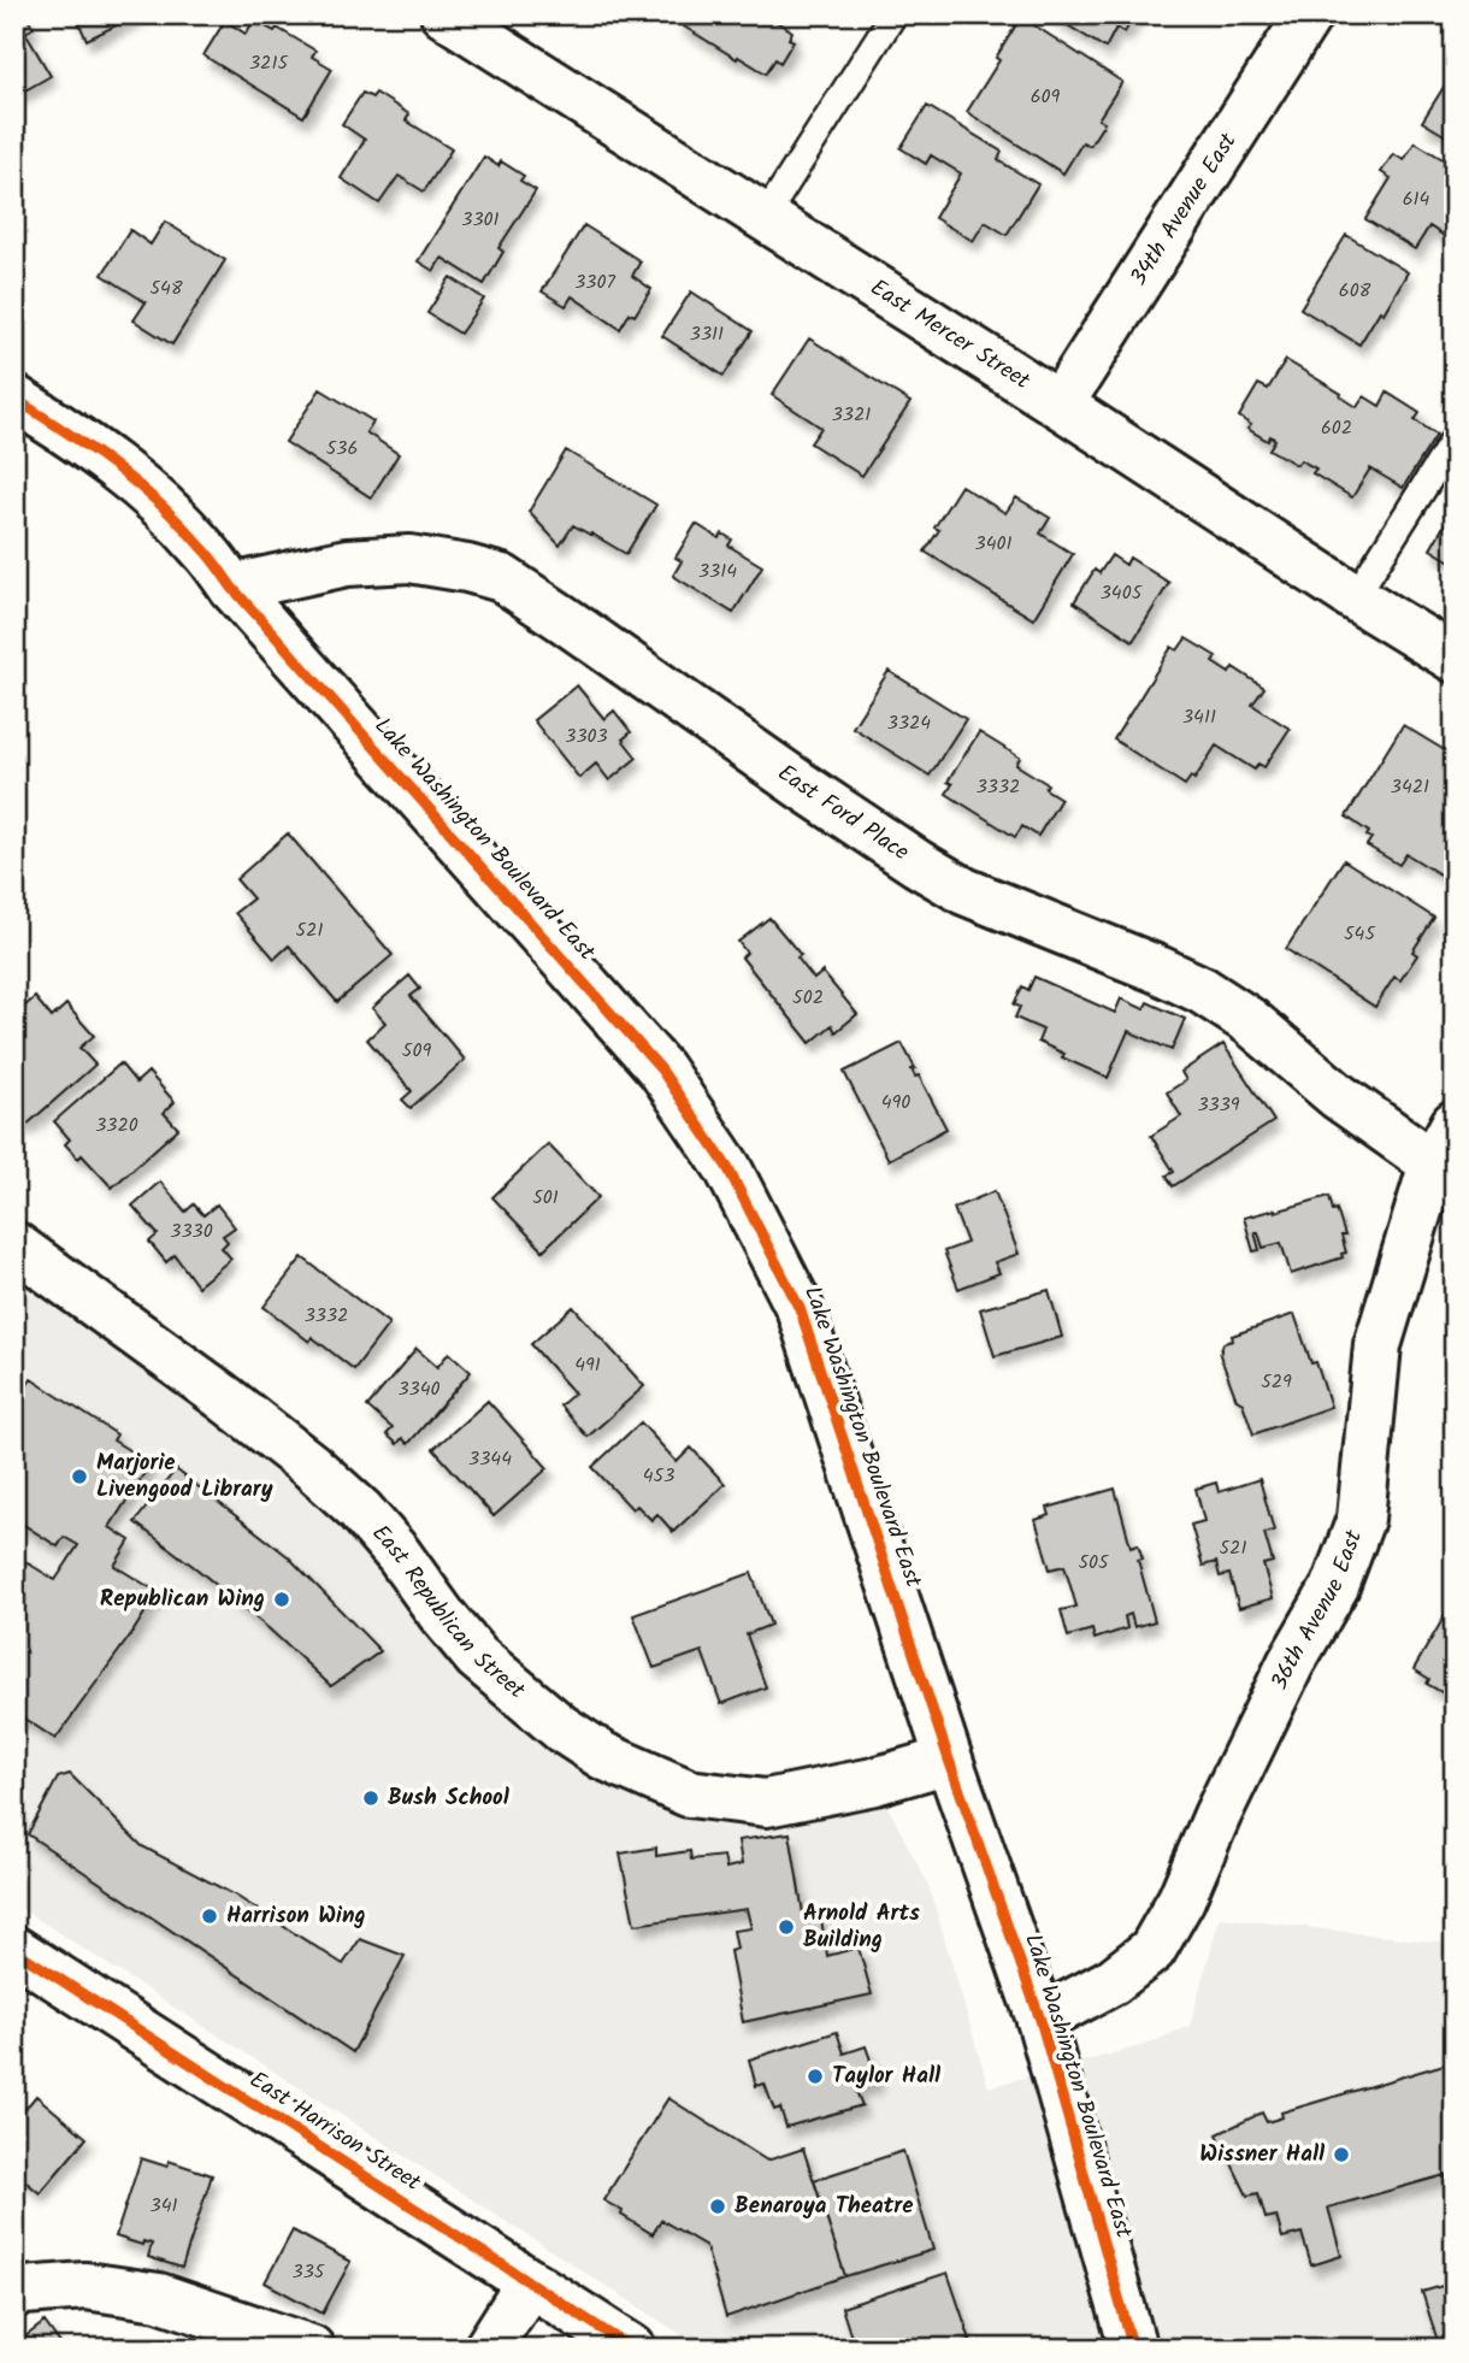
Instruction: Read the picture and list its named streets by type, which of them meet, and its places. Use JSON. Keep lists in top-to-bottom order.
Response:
{
  "streets": {
    "street": [
      "34th Avenue East",
      "East Mercer Street",
      "East Ford Place",
      "Lake Washington Boulevard East",
      "36th Avenue East",
      "East Republican Street",
      "East Harrison Street"
    ]
  },
  "crossings": [
    ["34th Avenue East", "East Mercer Street"],
    ["East Ford Place", "Lake Washington Boulevard East"],
    ["East Ford Place", "36th Avenue East"],
    ["Lake Washington Boulevard East", "36th Avenue East"],
    ["Lake Washington Boulevard East", "East Republican Street"]
  ],
  "places": [
    "Marjorie Livengood Library",
    "Republican Wing",
    "Bush School",
    "Harrison Wing",
    "Arnold Arts Building",
    "Taylor Hall",
    "Wissner Hall",
    "Benaroya Theatre"
  ],
  "house_numbers": [
    "3215",
    "609",
    "614",
    "3301",
    "3307",
    "548",
    "608",
    "3311",
    "3321",
    "602",
    "536",
    "3401",
    "3314",
    "3405",
    "3411",
    "3324",
    "3303",
    "3332",
    "3421",
    "521",
    "545",
    "502",
    "509",
    "490",
    "3339",
    "3320",
    "501",
    "3330",
    "3332",
    "491",
    "529",
    "3340",
    "3344",
    "453",
    "521",
    "505",
    "341",
    "335"
  ]
}
